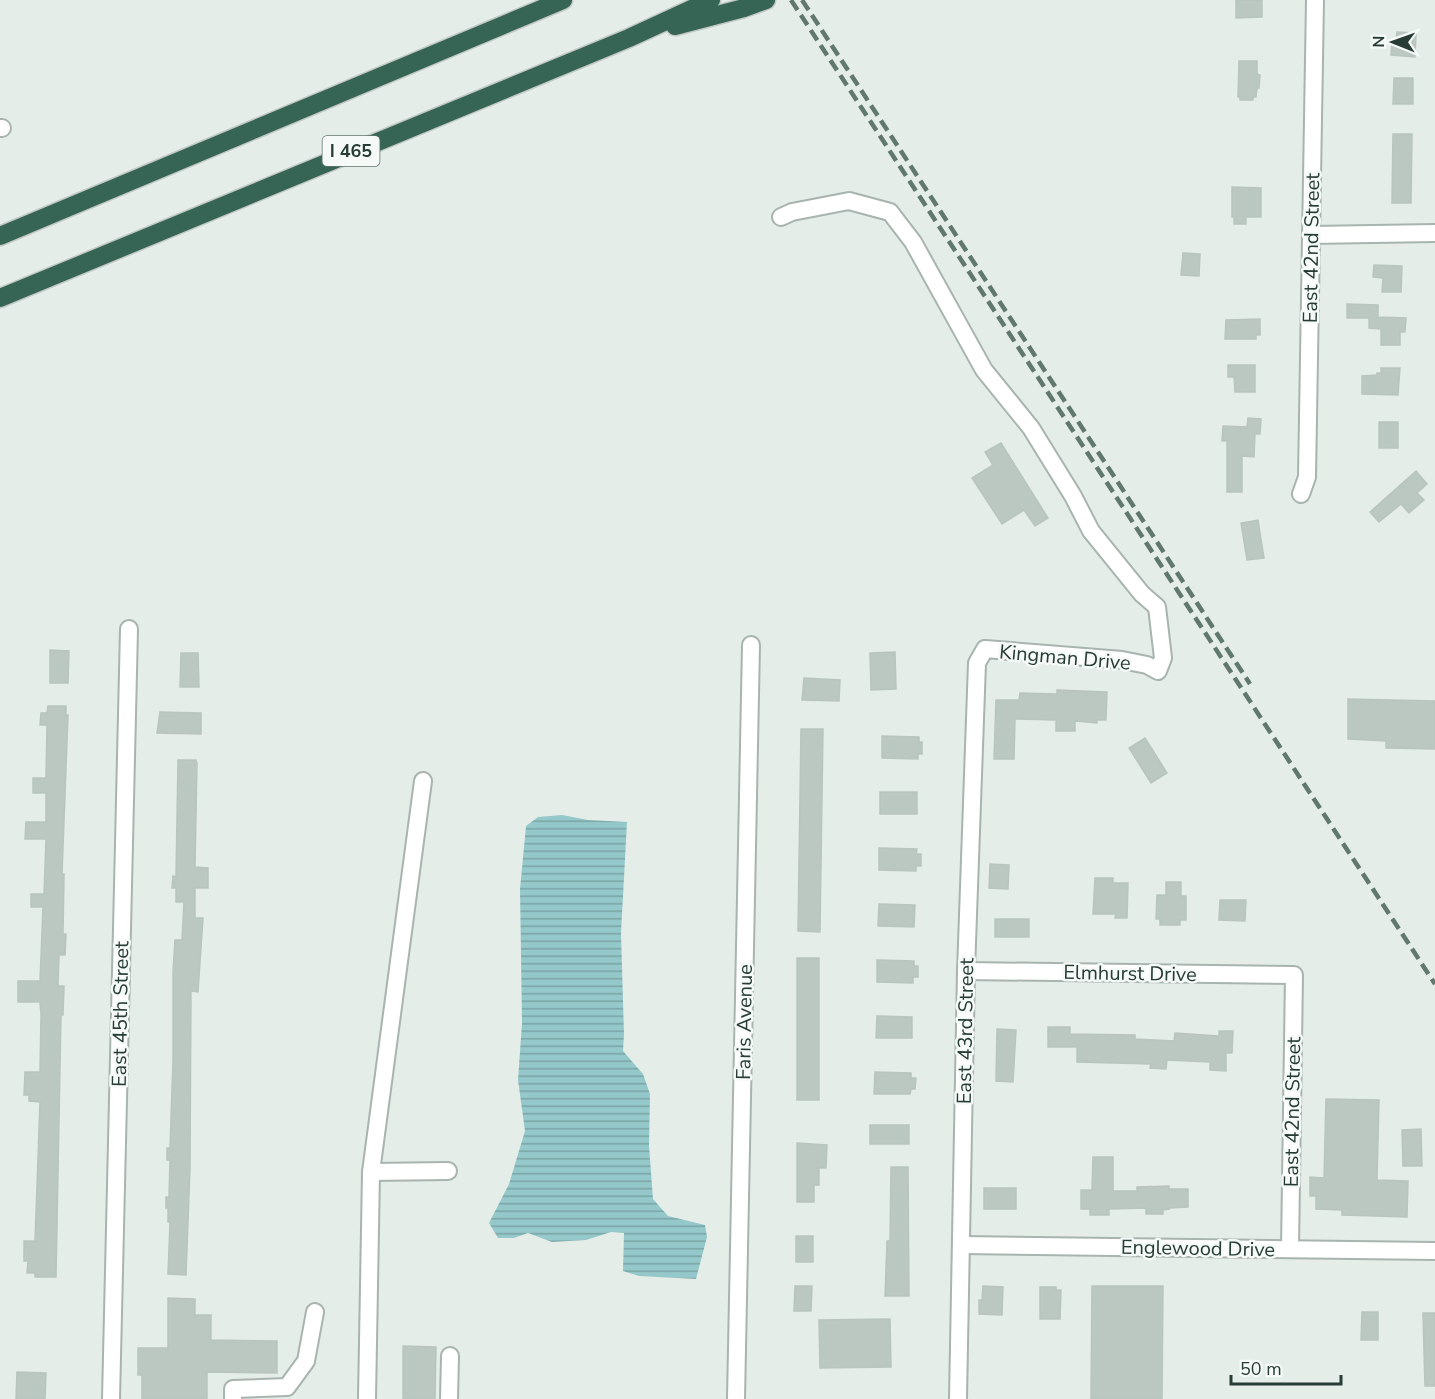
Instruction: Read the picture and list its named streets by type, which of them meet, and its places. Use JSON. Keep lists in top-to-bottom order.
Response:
{
  "streets": {
    "highway": ["I 465"],
    "street": [
      "East 42nd Street",
      "Kingman Drive",
      "Elmhurst Drive",
      "East 45th Street",
      "Faris Avenue",
      "East 43rd Street",
      "Englewood Drive"
    ]
  },
  "crossings": [
    ["East 42nd Street", "Elmhurst Drive"],
    ["East 42nd Street", "Englewood Drive"],
    ["Kingman Drive", "East 43rd Street"],
    ["Elmhurst Drive", "East 43rd Street"],
    ["East 43rd Street", "Englewood Drive"]
  ],
  "scale_bar": "50 m",
  "north": "left"
}
